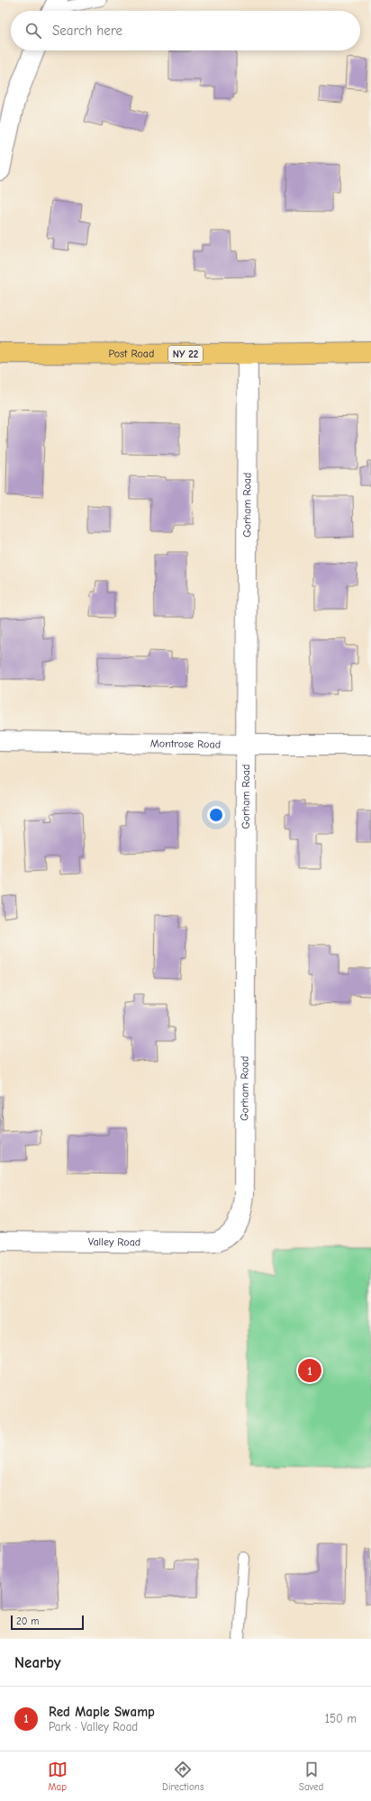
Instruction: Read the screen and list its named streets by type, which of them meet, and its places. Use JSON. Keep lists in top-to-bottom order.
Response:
{
  "streets": {
    "main road": ["Post Road", "NY 22"],
    "street": ["Gorham Road", "Montrose Road", "Valley Road"]
  },
  "crossings": [
    ["Post Road", "Gorham Road"],
    ["Gorham Road", "Montrose Road"],
    ["Gorham Road", "Valley Road"]
  ],
  "scale_bar": "20 m",
  "page": {
    "search": "Search here",
    "pins": "1",
    "scale": "20 m",
    "heading": "Nearby",
    "list": [
      {
        "mark": "1",
        "name": "Red Maple Swamp",
        "note": "Park · Valley Road",
        "value": "150 m"
      }
    ],
    "nav": ["Map", "Directions", "Saved"]
  }
}
